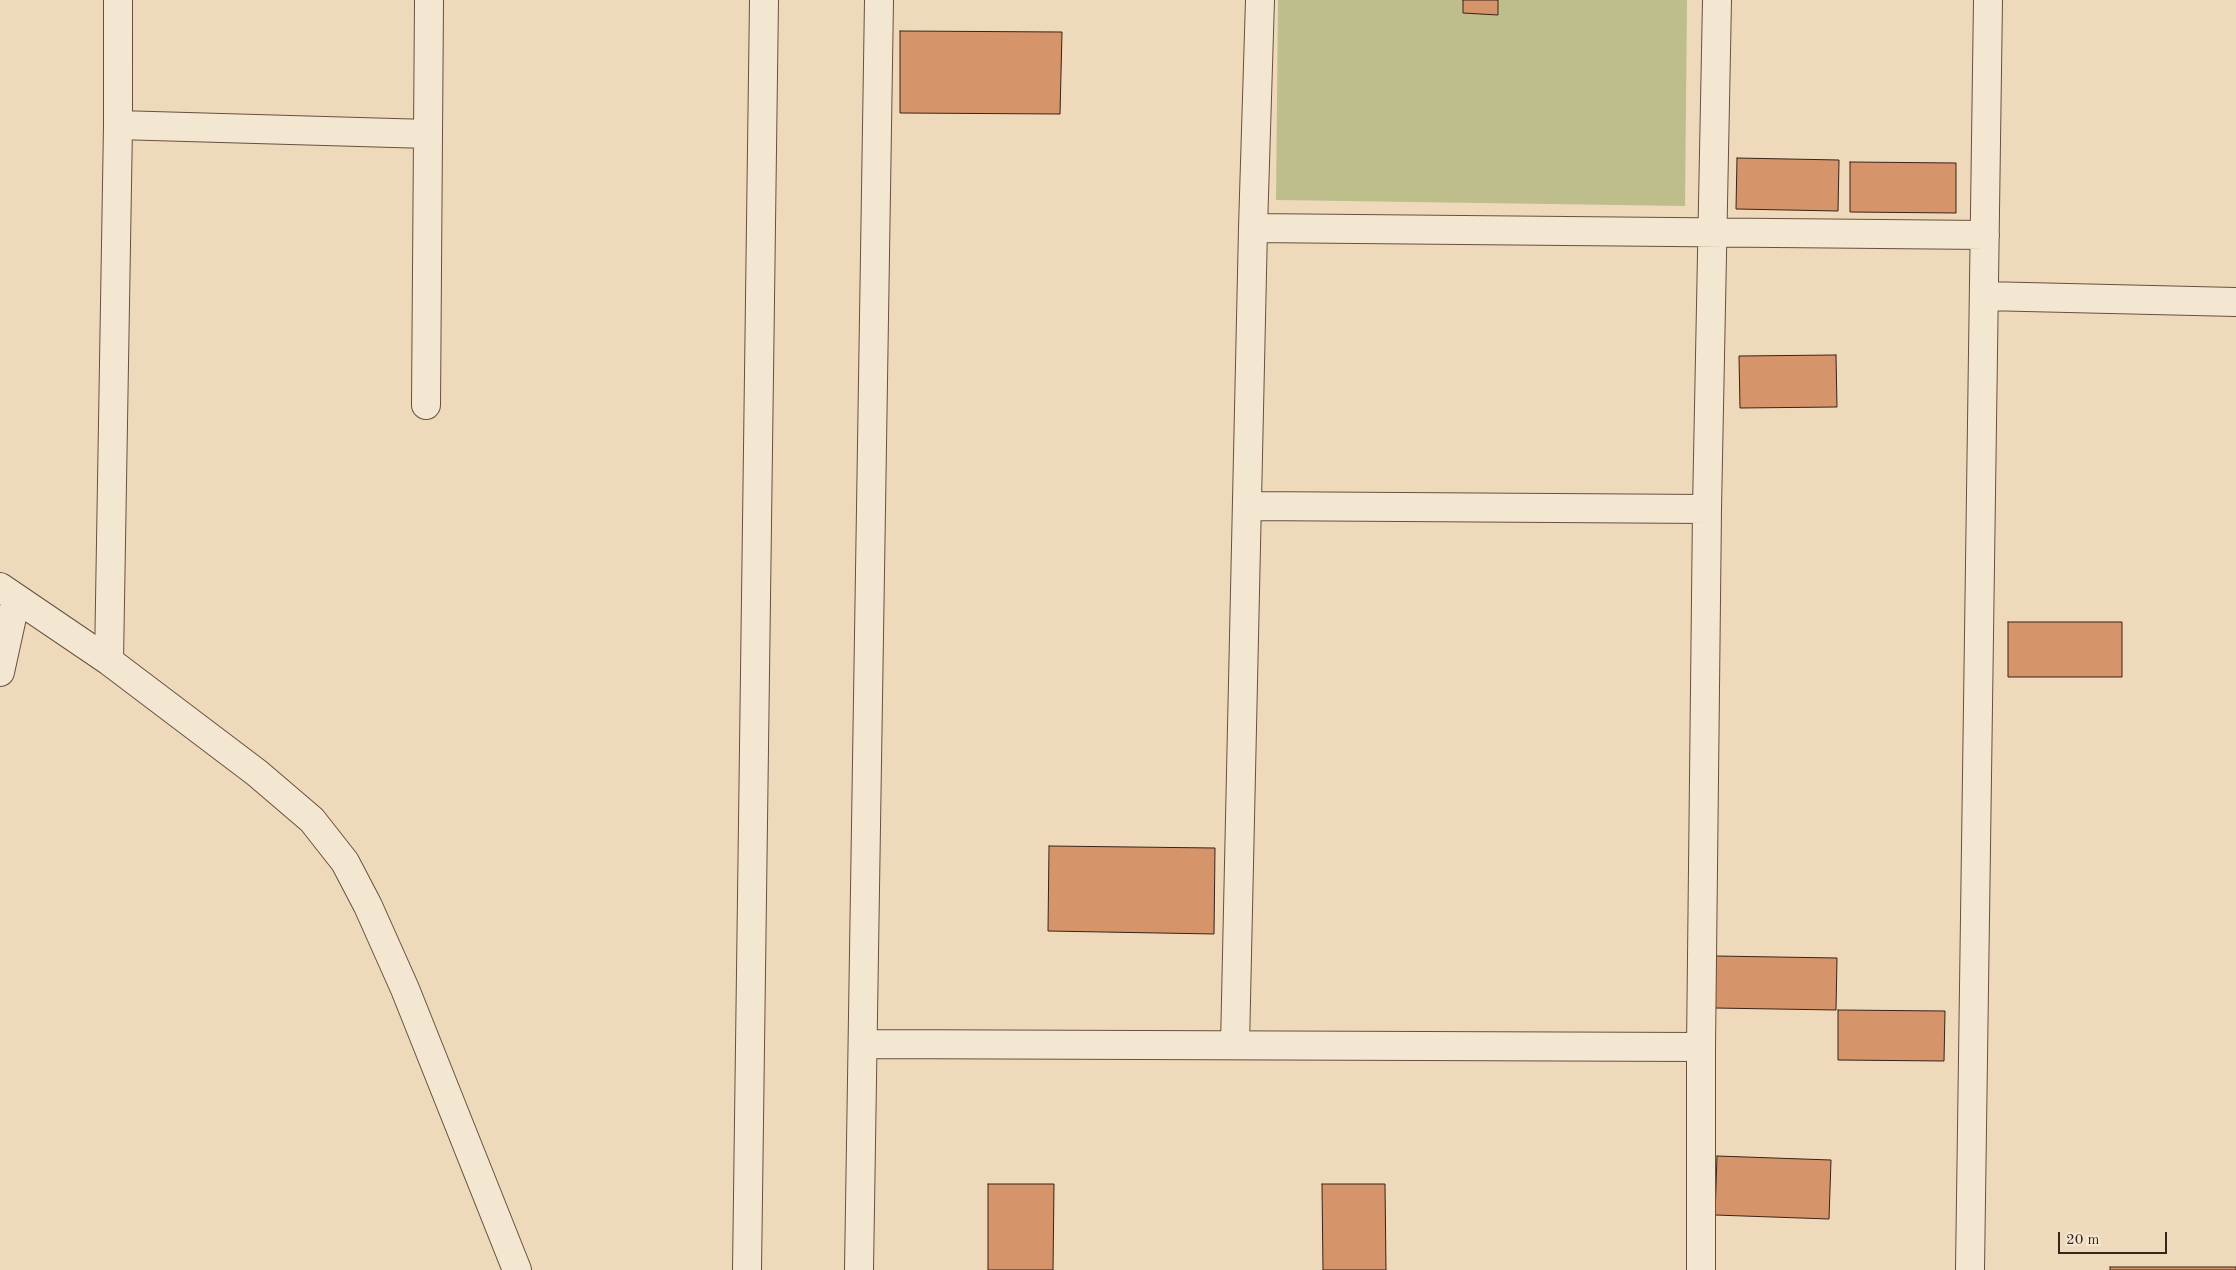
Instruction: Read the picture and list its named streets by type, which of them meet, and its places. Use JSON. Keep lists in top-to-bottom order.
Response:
{
  "scale_bar": "20 m"
}
